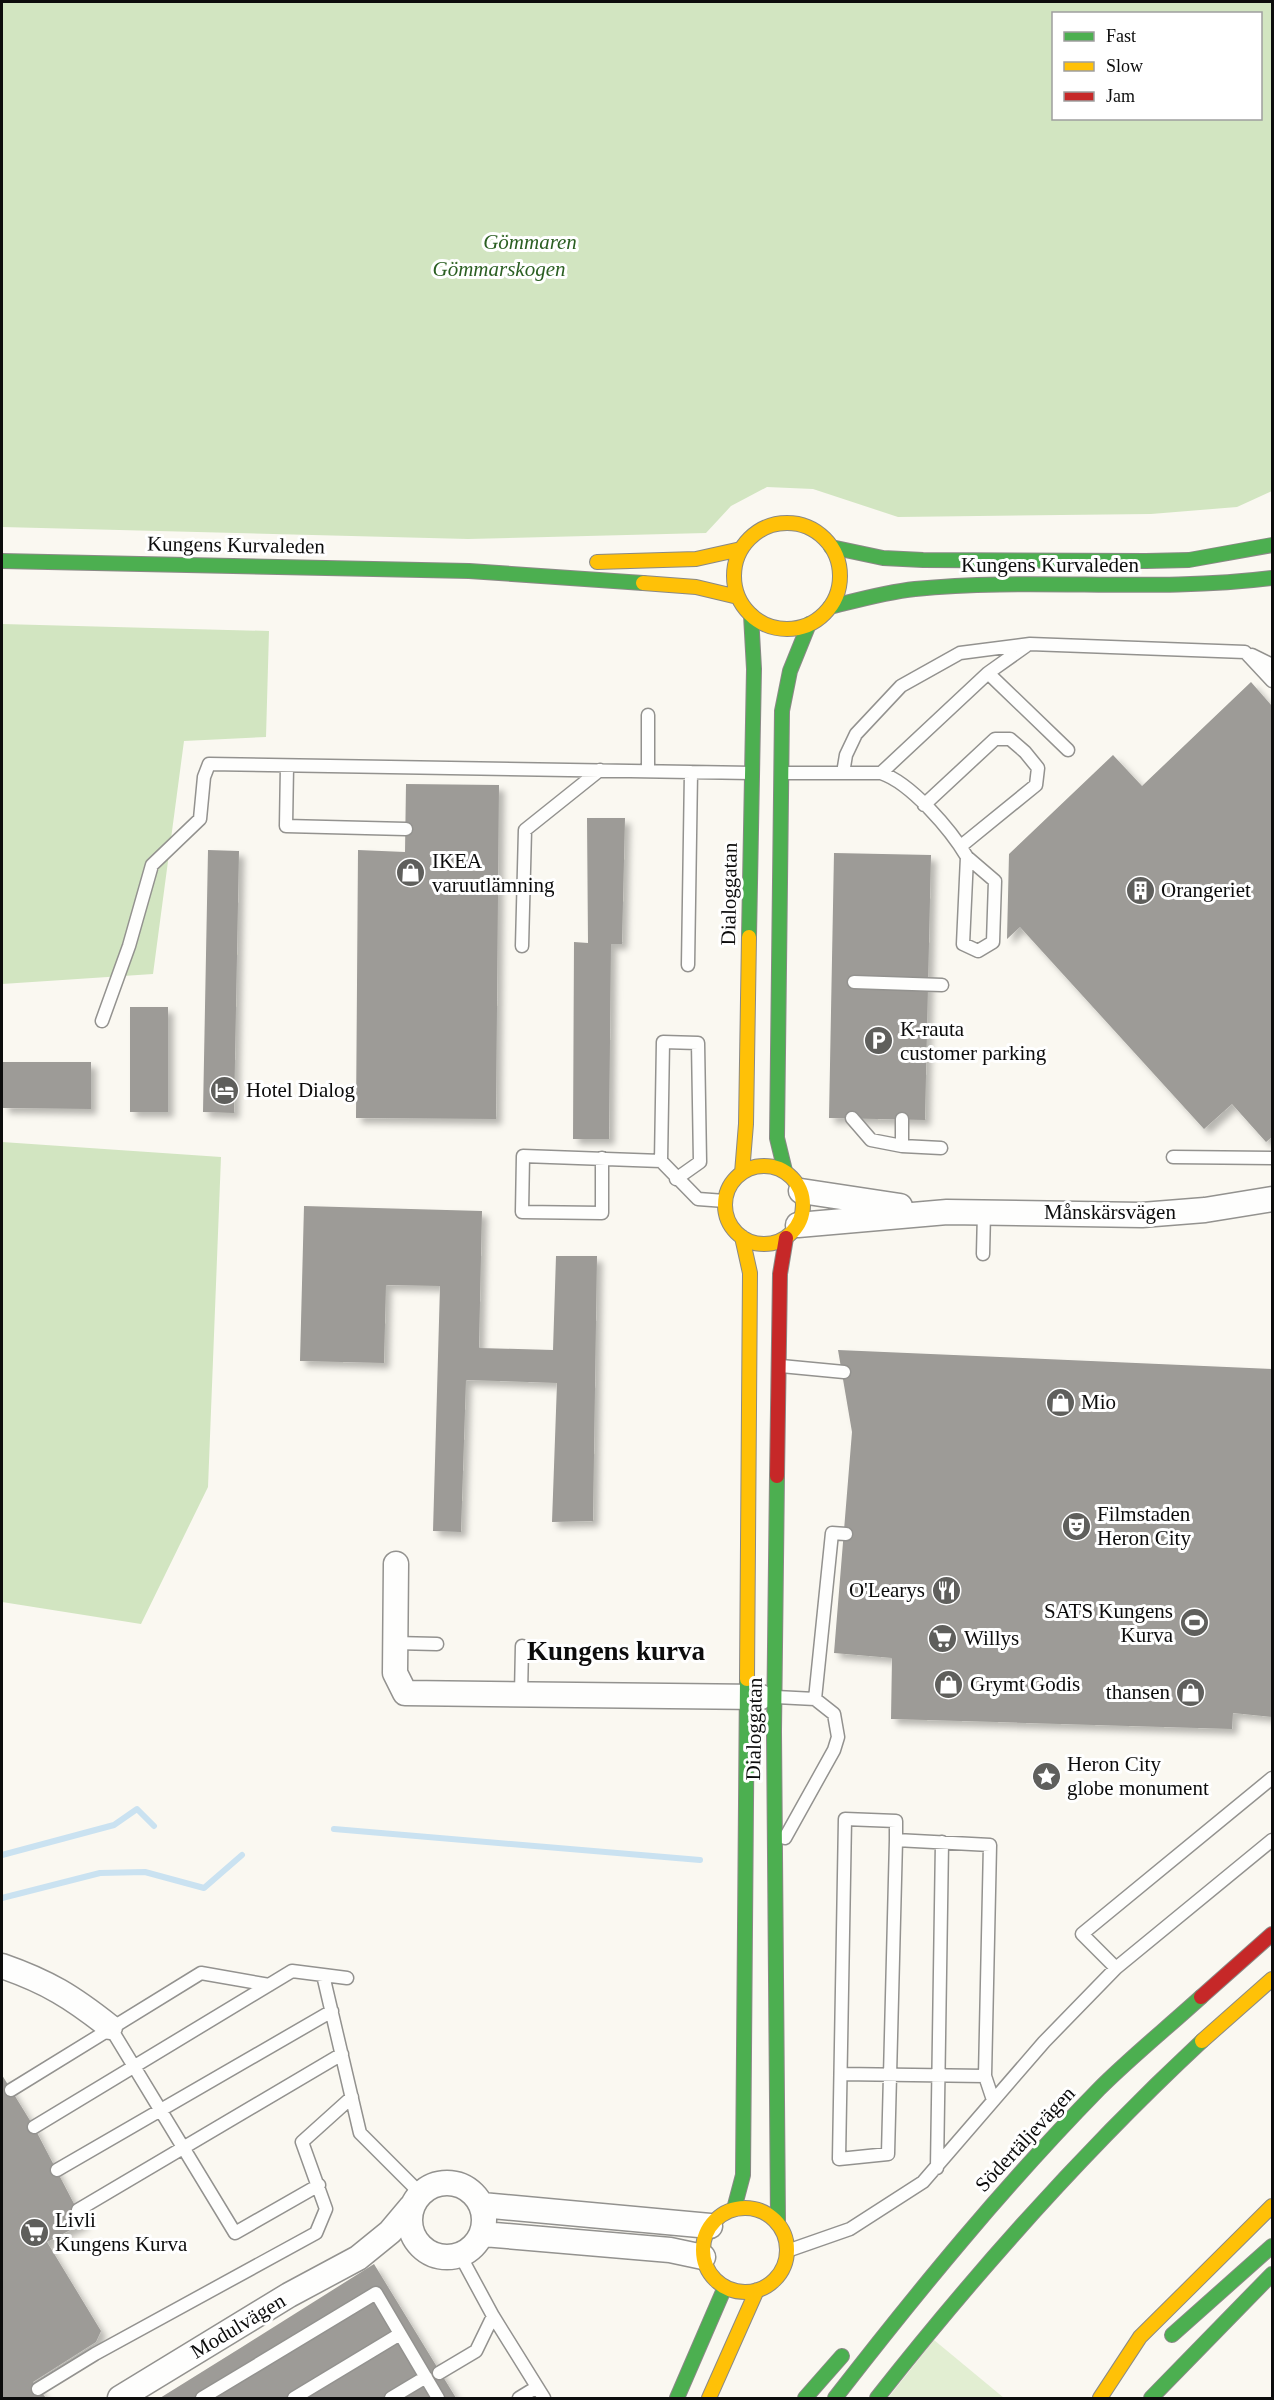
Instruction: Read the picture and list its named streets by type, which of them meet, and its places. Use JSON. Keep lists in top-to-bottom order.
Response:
{
  "streets": {
    "main road": ["Kungens Kurvaleden", "Dialoggatan", "Södertäljevägen"],
    "street": ["Månskärsvägen", "Modulvägen"]
  },
  "crossings": [
    ["Kungens Kurvaleden", "Dialoggatan"],
    ["Dialoggatan", "Månskärsvägen"]
  ],
  "districts": ["Kungens kurva"],
  "parks": ["Gömmaren", "Gömmarskogen"],
  "places": {
    "shop": [
      "IKEA varuutlämning",
      "Mio",
      "Grymt Godis",
      "thansen"
    ],
    "building": ["Orangeriet"],
    "parking": ["K-rauta customer parking"],
    "hotel": ["Hotel Dialog"],
    "theatre": ["Filmstaden Heron City"],
    "restaurant": ["O'Learys"],
    "sports": ["SATS Kungens Kurva"],
    "supermarket": ["Willys", "Livli Kungens Kurva"],
    "place": ["Heron City globe monument"]
  },
  "legend": ["Fast", "Slow", "Jam"]
}
